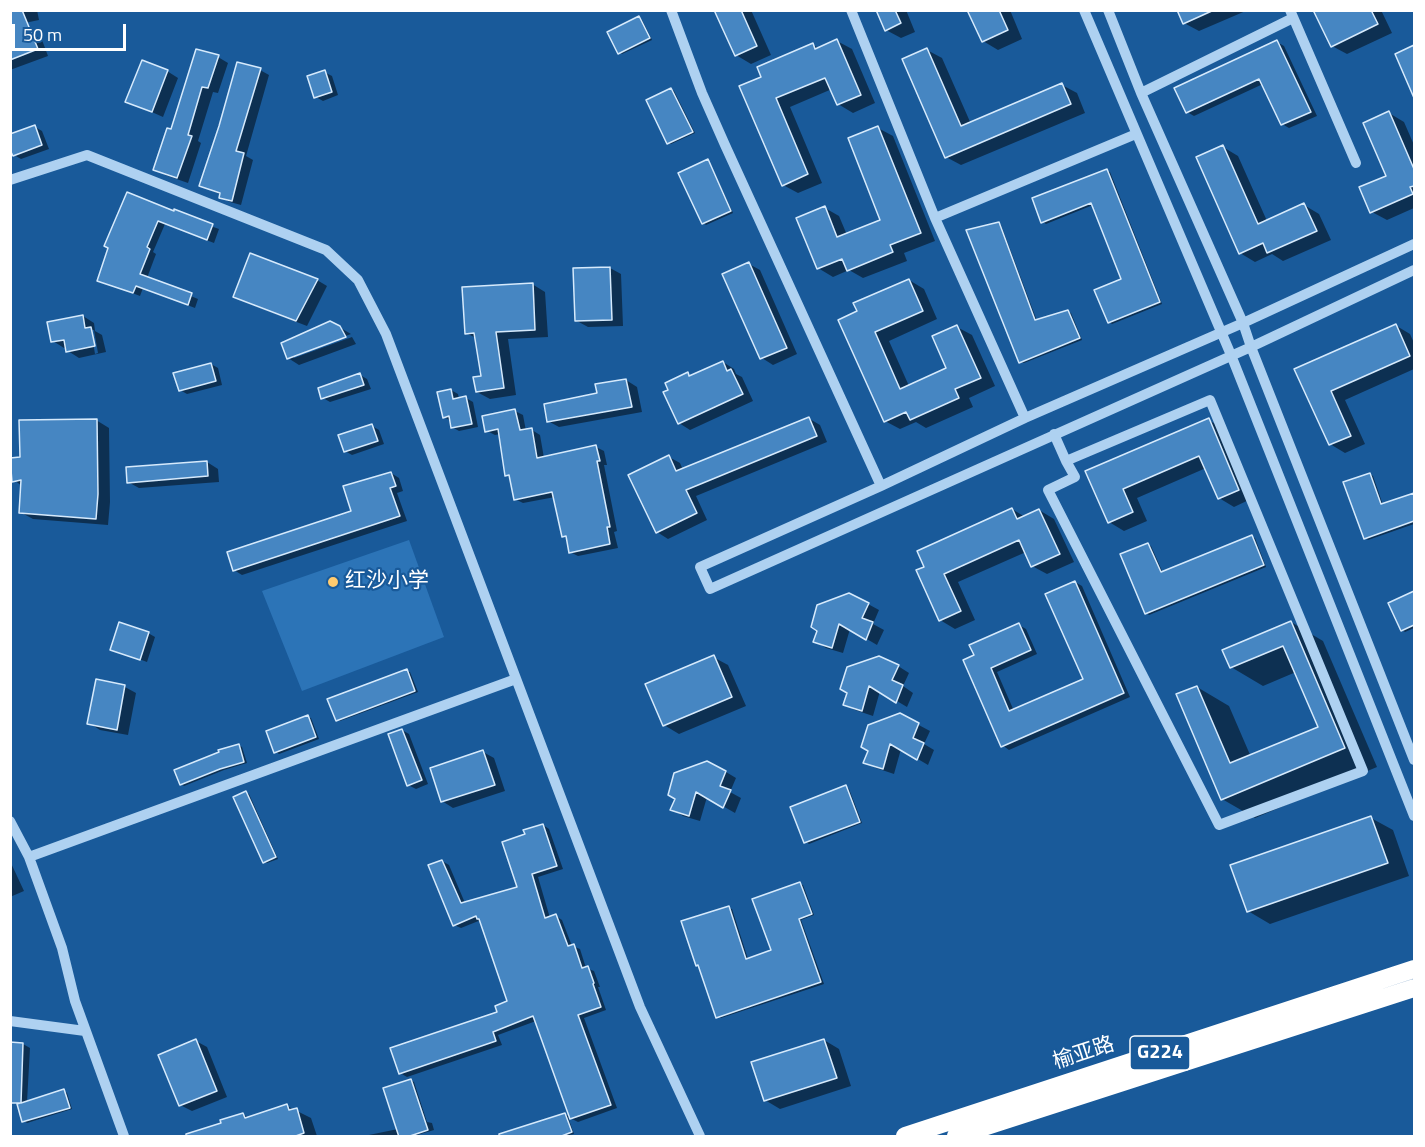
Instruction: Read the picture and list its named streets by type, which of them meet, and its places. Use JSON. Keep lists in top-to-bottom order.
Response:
{
  "streets": {
    "highway": ["G224", "榆亚路"]
  },
  "places": ["红沙小学"],
  "scale_bar": "50 m"
}
